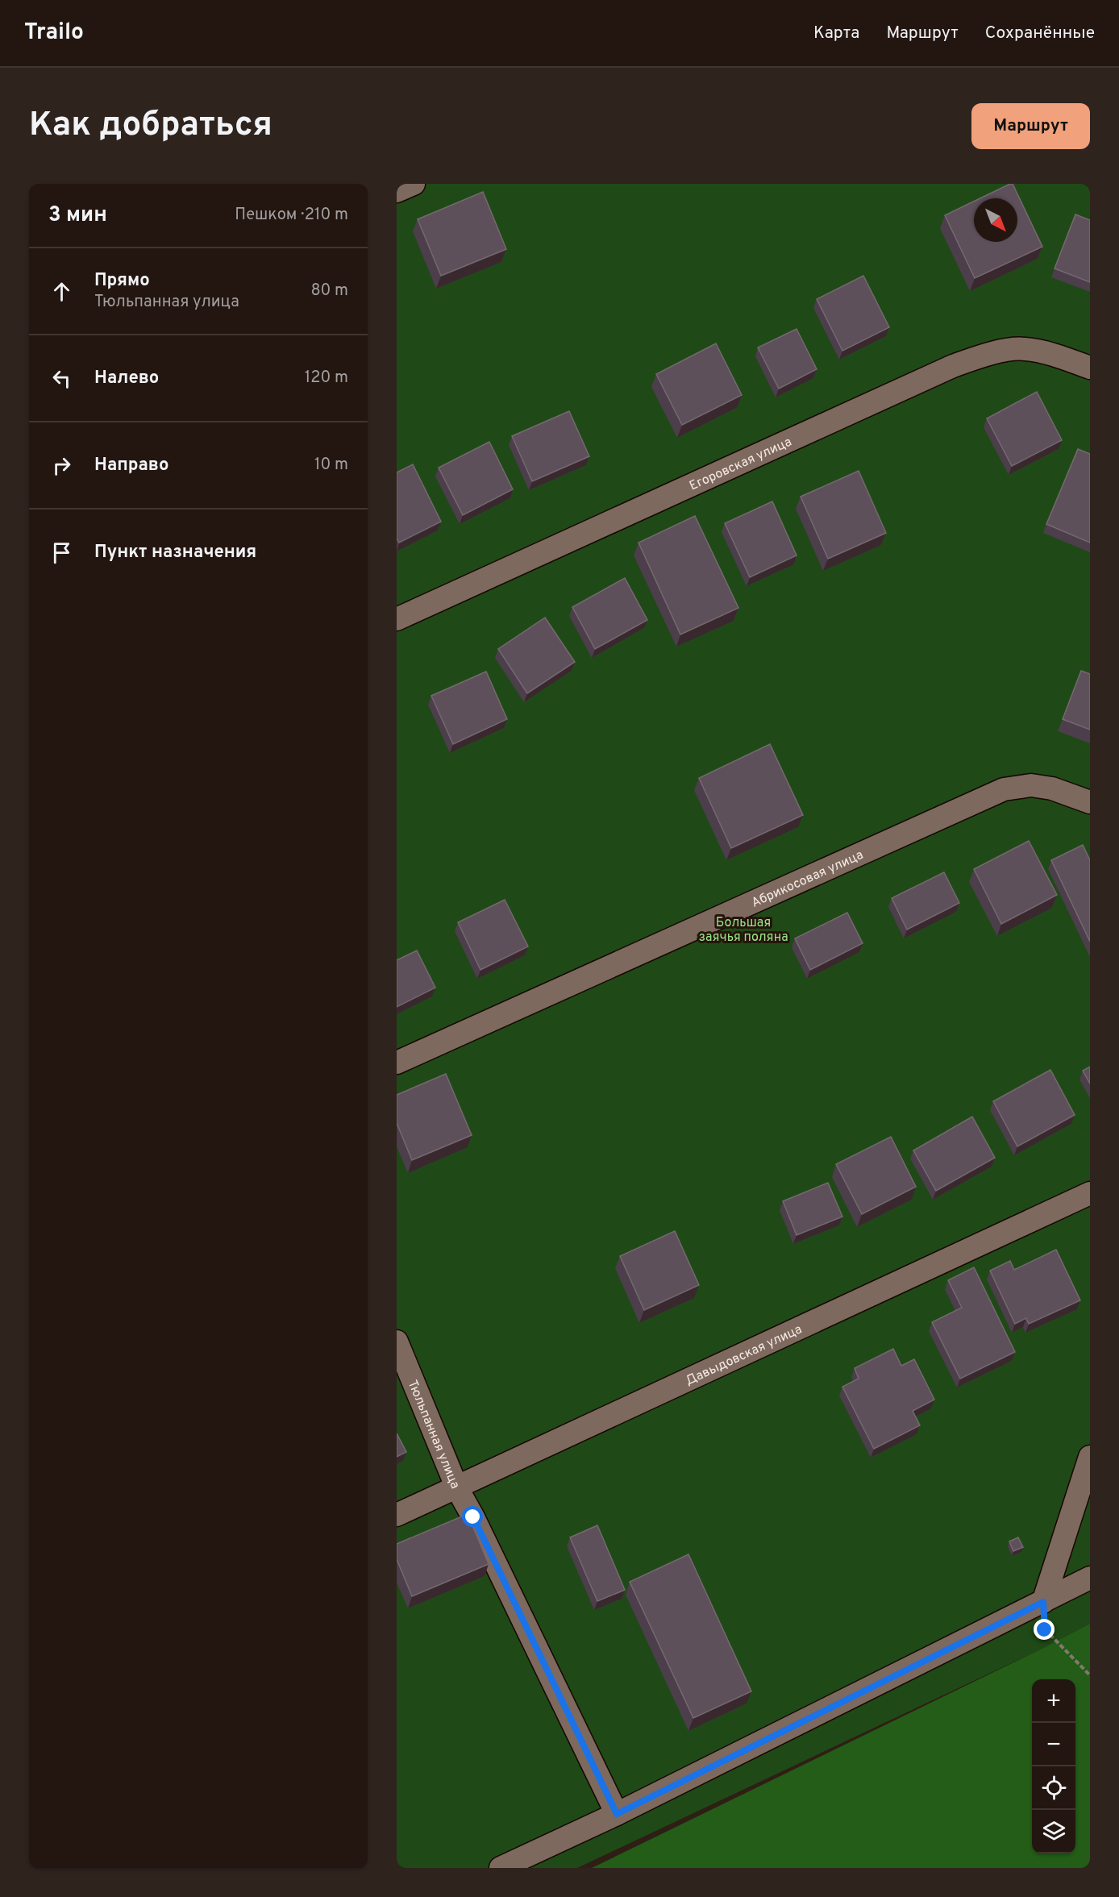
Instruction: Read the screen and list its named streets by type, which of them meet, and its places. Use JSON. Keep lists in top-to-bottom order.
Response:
{
  "streets": {
    "street": [
      "Егоровская улица",
      "Абрикосовая улица",
      "Давыдовская улица",
      "Тюльпанная улица"
    ]
  },
  "crossings": [
    ["Давыдовская улица", "Тюльпанная улица"]
  ],
  "parks": ["Большая заячья поляна"],
  "north": "bottom right",
  "page": {
    "header": "Trailo",
    "nav": ["Карта", "Маршрут", "Сохранённые"],
    "buttons": "Маршрут",
    "title": "Как добраться",
    "heading": ["3 мин", "Пешком · 210 m"],
    "list": [
      ["Прямо", "Тюльпанная улица", "80 m"],
      ["Налево", "120 m"],
      ["Направо", "10 m"],
      "Пункт назначения"
    ],
    "map_buttons": ["+", "−"]
  }
}
